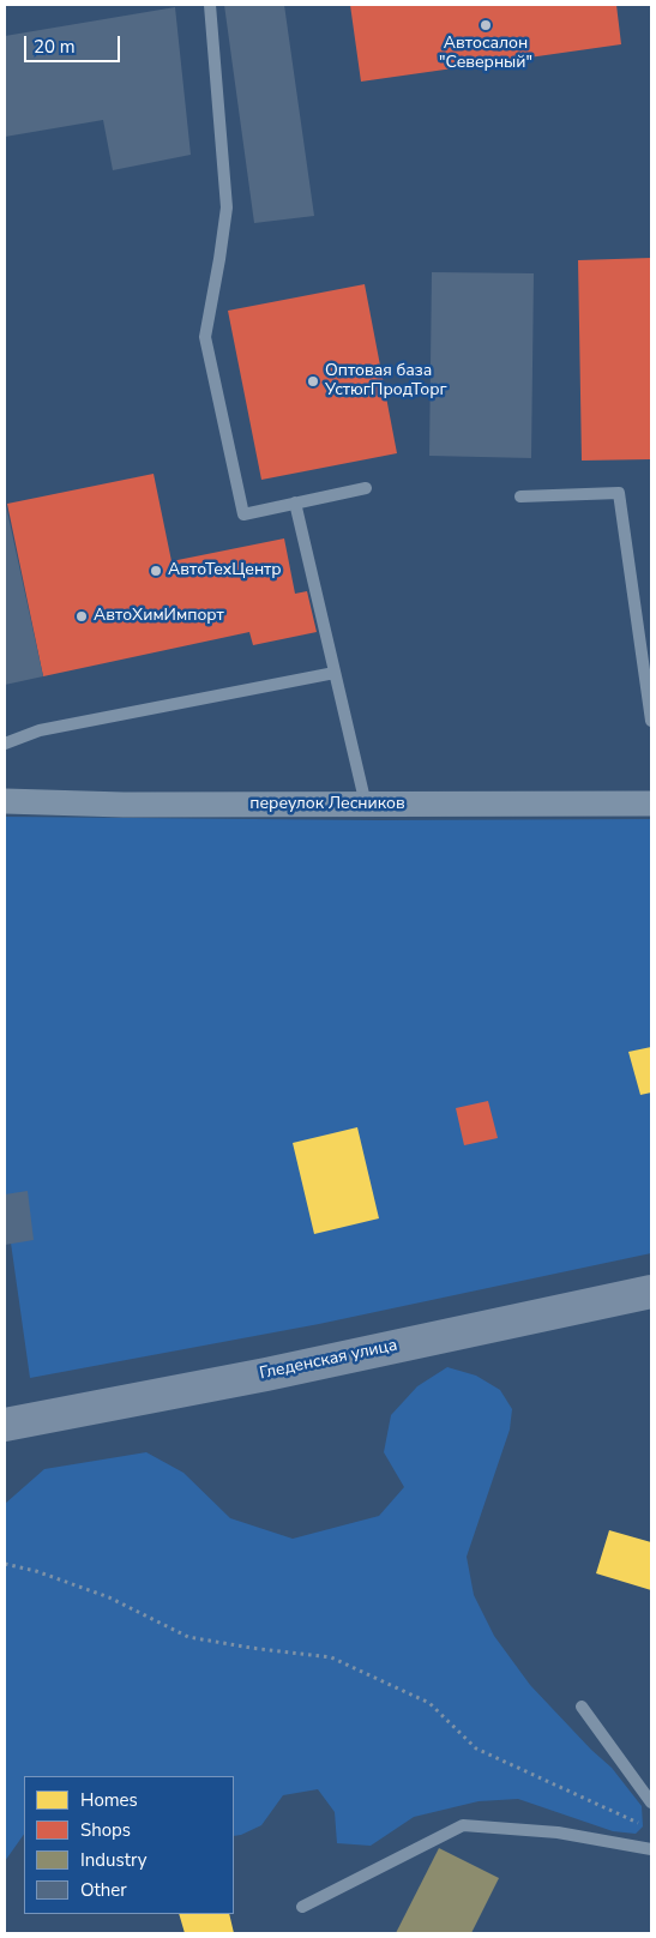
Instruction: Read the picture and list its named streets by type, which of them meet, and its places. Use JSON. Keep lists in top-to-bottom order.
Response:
{
  "streets": {
    "main road": ["Гледенская улица"],
    "street": ["переулок Лесников"]
  },
  "places": [
    "Автосалон \"Северный\"",
    "Оптовая база УстюгПродТорг",
    "АвтоТехЦентр",
    "АвтоХимИмпорт"
  ],
  "legend": [
    "Homes",
    "Shops",
    "Industry",
    "Other"
  ],
  "scale_bar": "20 m"
}
